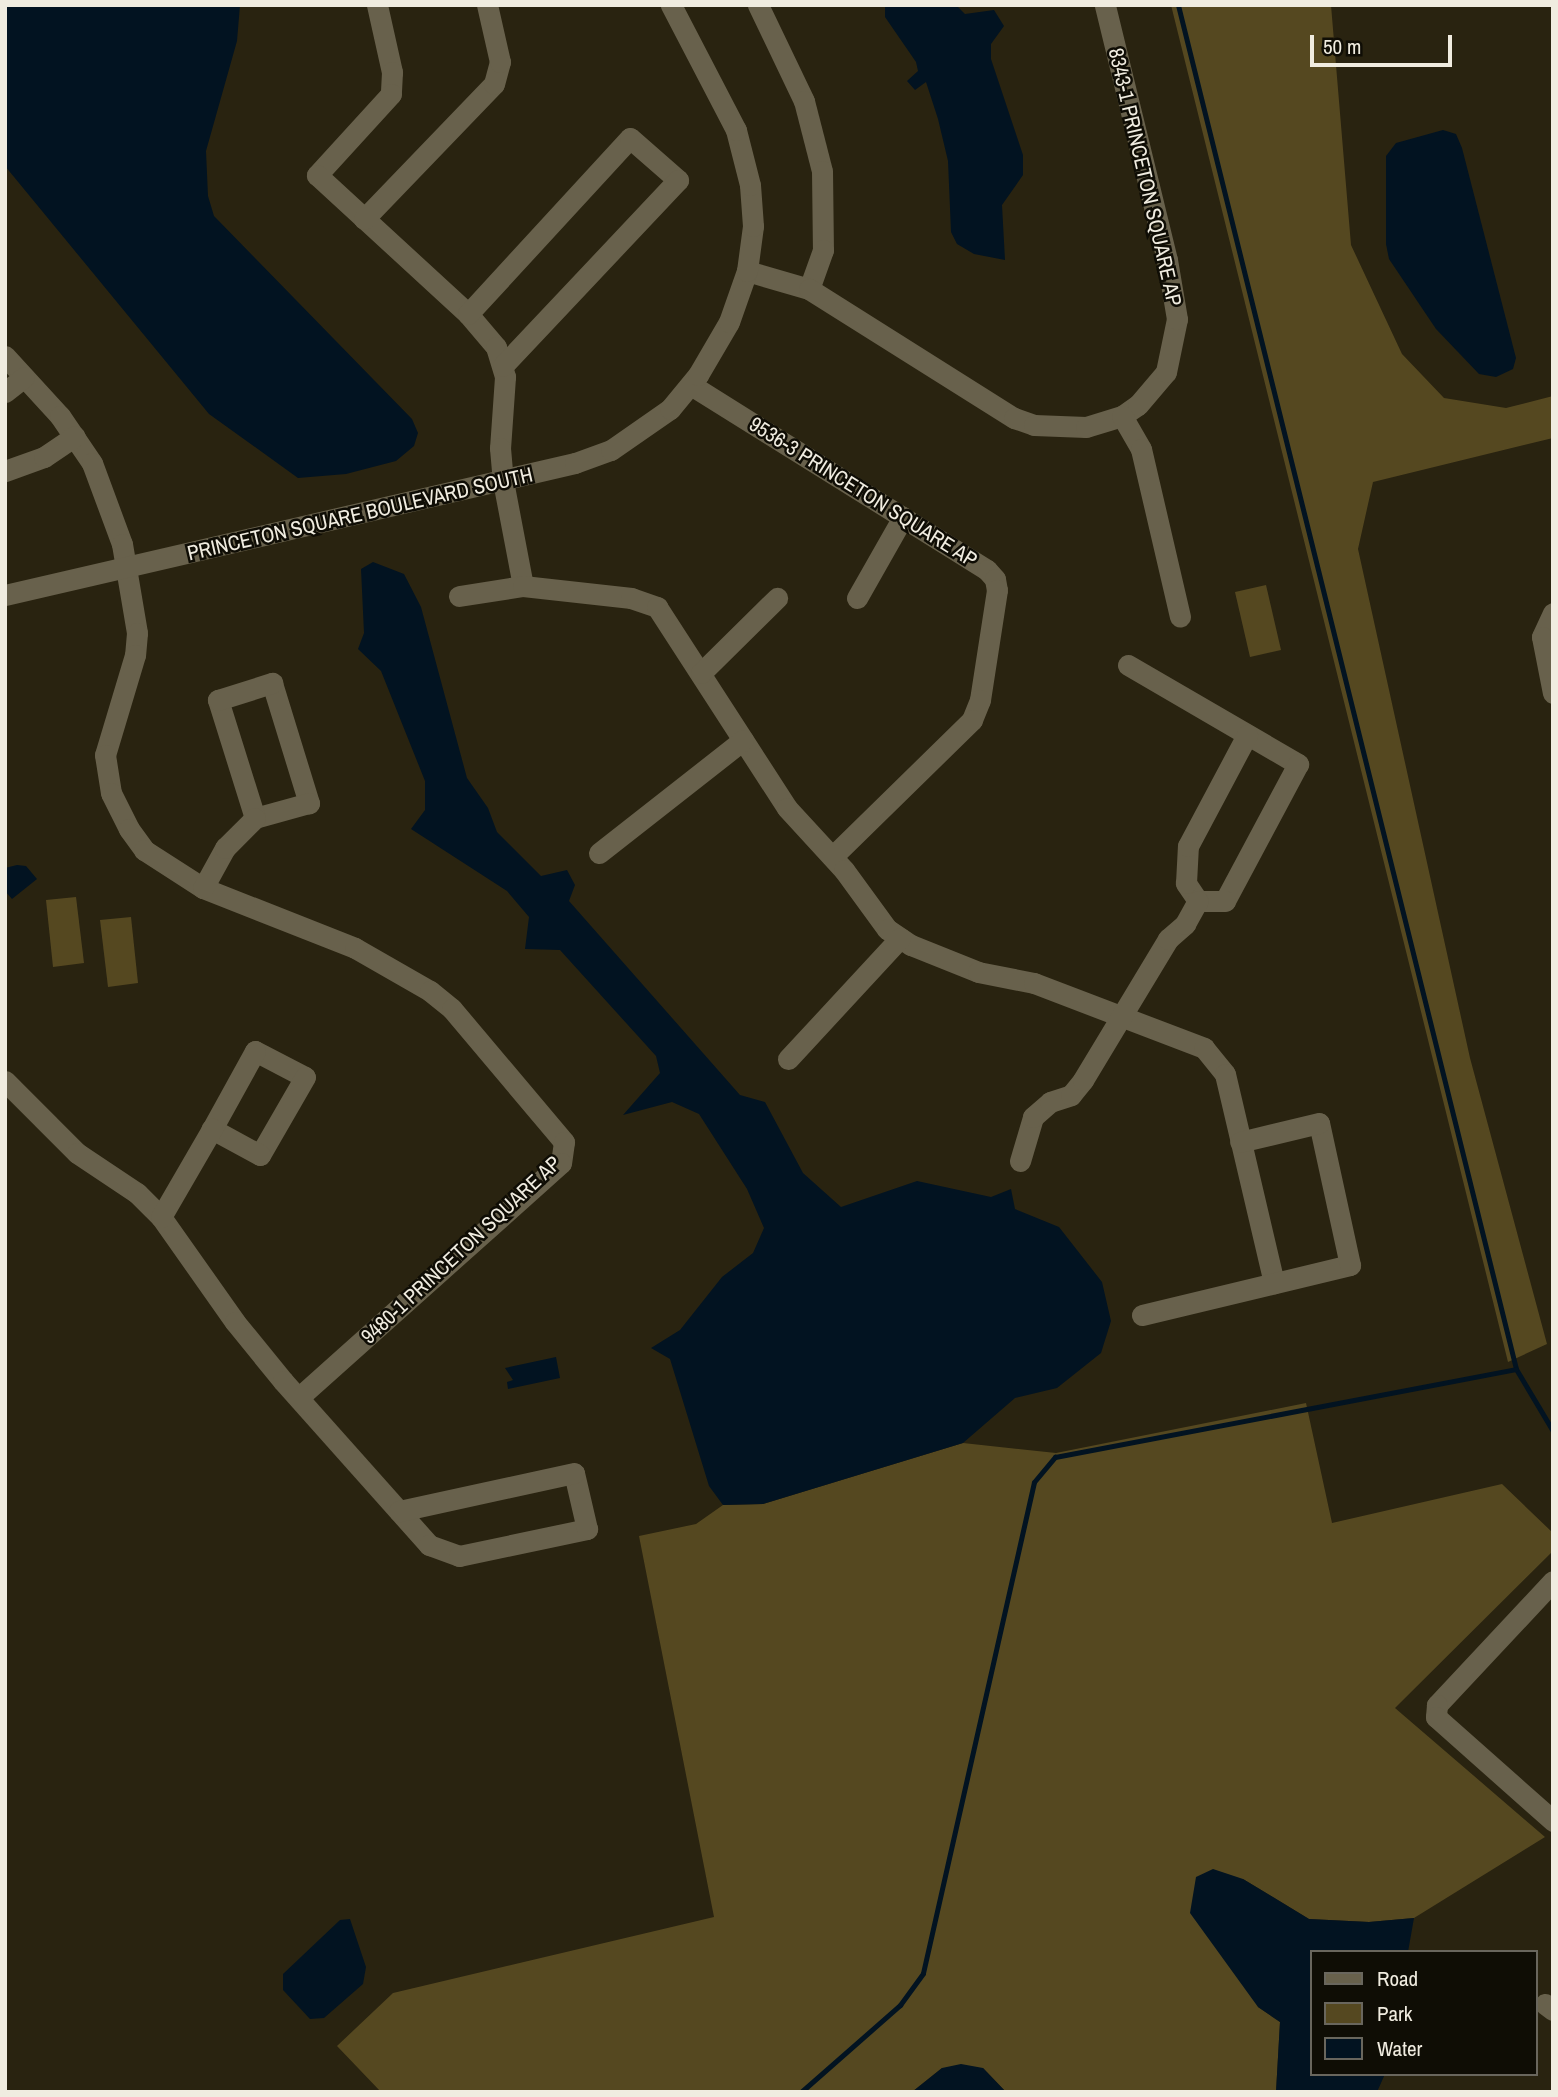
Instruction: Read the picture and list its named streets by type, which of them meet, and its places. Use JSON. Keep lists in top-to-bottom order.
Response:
{
  "streets": {
    "street": [
      "8343-1 PRINCETON SQUARE AP",
      "9536-3 PRINCETON SQUARE AP",
      "PRINCETON SQUARE BOULEVARD SOUTH",
      "9480-1 PRINCETON SQUARE AP"
    ]
  },
  "crossings": [
    ["8343-1 PRINCETON SQUARE AP", "PRINCETON SQUARE BOULEVARD SOUTH"],
    ["9536-3 PRINCETON SQUARE AP", "PRINCETON SQUARE BOULEVARD SOUTH"],
    ["PRINCETON SQUARE BOULEVARD SOUTH", "9480-1 PRINCETON SQUARE AP"]
  ],
  "legend": ["Road", "Park", "Water"],
  "scale_bar": "50 m"
}
